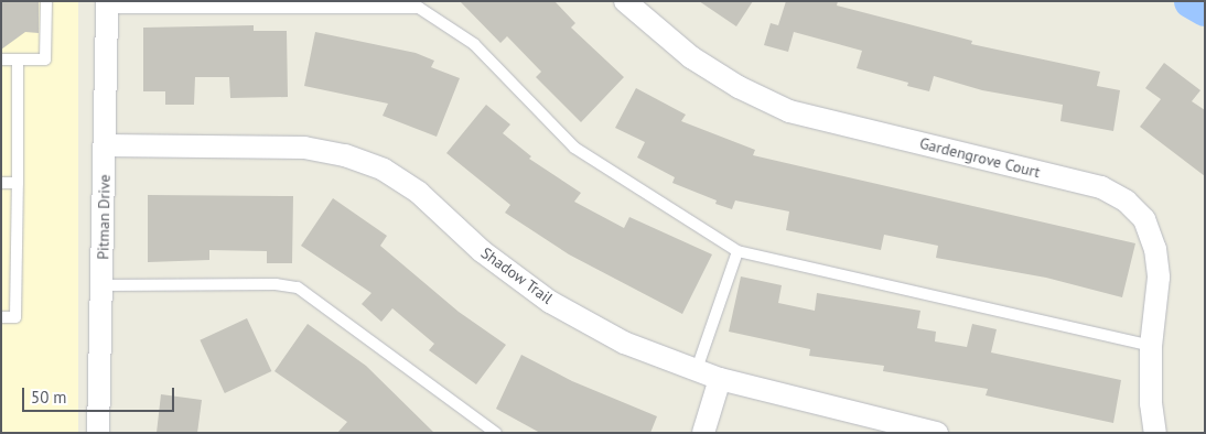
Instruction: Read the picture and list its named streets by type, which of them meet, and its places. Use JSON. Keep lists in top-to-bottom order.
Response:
{
  "streets": {
    "street": ["Gardengrove Court", "Pitman Drive", "Shadow Trail"]
  },
  "crossings": [
    ["Pitman Drive", "Shadow Trail"]
  ],
  "scale_bar": "50 m"
}
